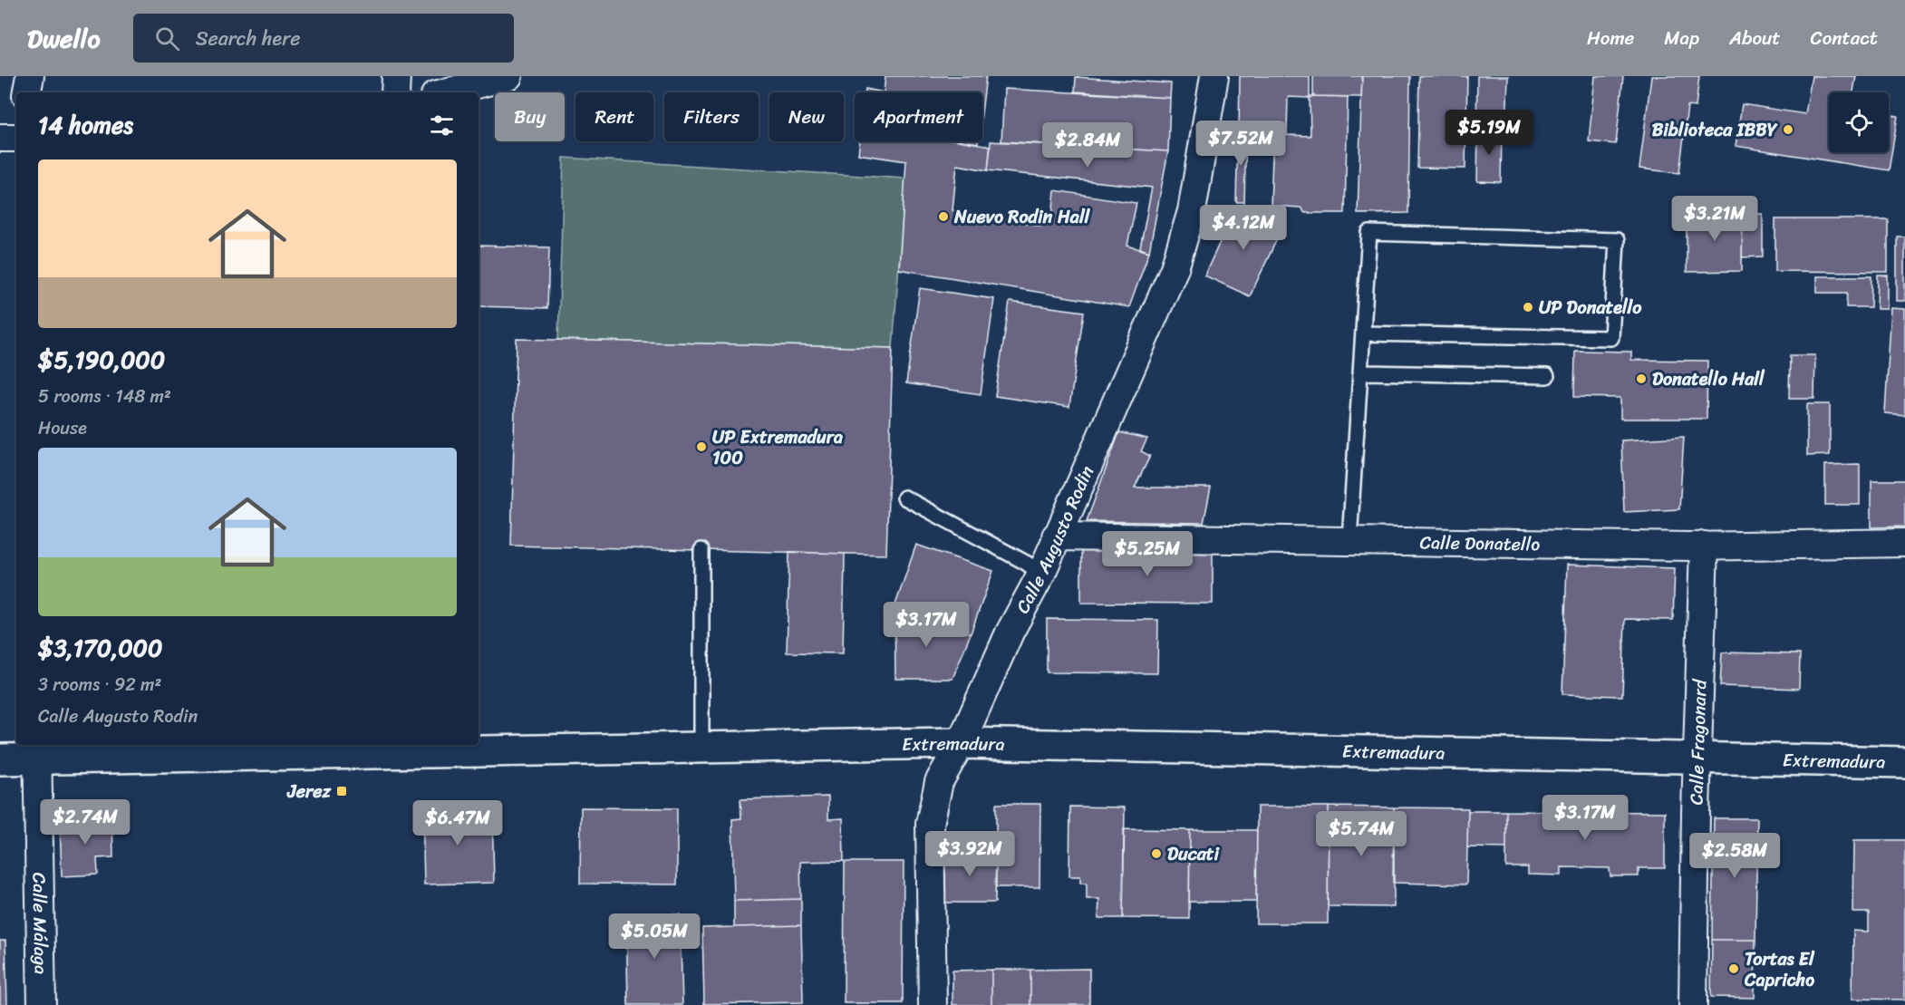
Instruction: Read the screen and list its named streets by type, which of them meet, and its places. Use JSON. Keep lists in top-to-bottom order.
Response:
{
  "streets": {
    "main road": ["Extremadura"],
    "street": [
      "Calle Augusto Rodin",
      "Calle Donatello",
      "Calle Fragonard",
      "Calle Málaga"
    ]
  },
  "crossings": [
    ["Calle Augusto Rodin", "Calle Donatello"],
    ["Calle Augusto Rodin", "Extremadura"],
    ["Calle Donatello", "Calle Fragonard"],
    ["Calle Fragonard", "Extremadura"],
    ["Extremadura", "Calle Málaga"]
  ],
  "places": {
    "other": [
      "Biblioteca IBBY",
      "Nuevo Rodin Hall",
      "UP Donatello",
      "Donatello Hall",
      "UP Extremadura 100",
      "Ducati",
      "Tortas El Capricho"
    ],
    "transit": ["Jerez"]
  },
  "page": {
    "header": "Dwello",
    "search": "Search here",
    "nav": [
      "Home",
      "Map",
      "About",
      "Contact"
    ],
    "chip": [
      "Buy",
      "Rent",
      "Filters",
      "New",
      "Apartment"
    ],
    "heading": "14 homes",
    "price": [
      "$5.19M",
      "$7.52M",
      "$2.84M",
      "$3.21M",
      "$4.12M",
      "$5.25M",
      "$3.17M",
      "$3.17M",
      "$2.74M",
      "$6.47M",
      "$5.74M",
      "$3.92M",
      "$2.58M",
      "$5.05M"
    ],
    "list": [
      {
        "name": "$5,190,000",
        "note": "5 rooms · 148 m² · House"
      },
      {
        "name": "$3,170,000",
        "note": "3 rooms · 92 m² · Calle Augusto Rodin"
      }
    ]
  }
}
